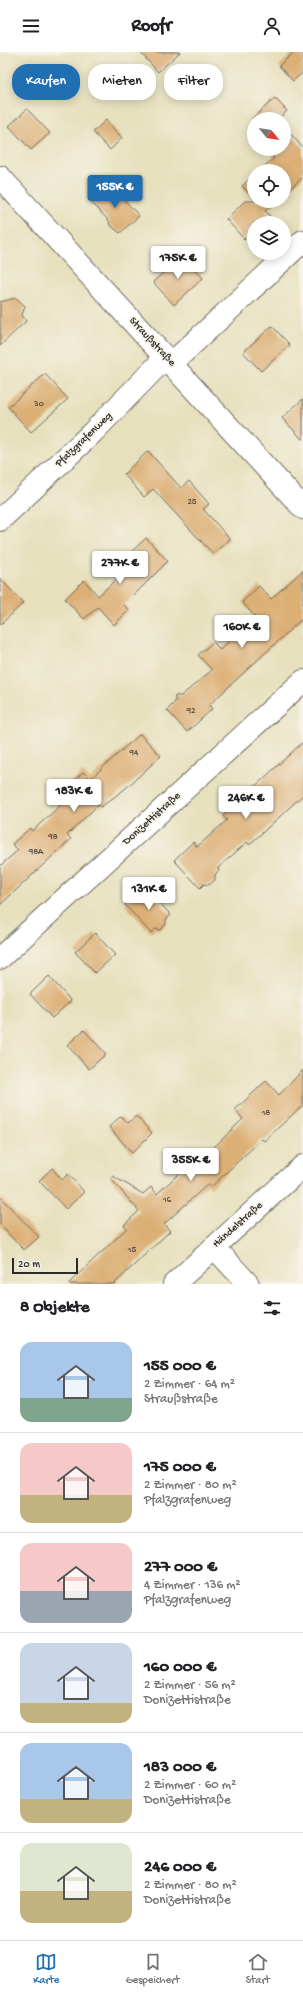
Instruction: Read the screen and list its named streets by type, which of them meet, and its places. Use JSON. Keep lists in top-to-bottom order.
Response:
{
  "streets": {
    "street": [
      "Straußstraße",
      "Pfalzgrafenweg",
      "Donizettistraße",
      "Händelstraße"
    ]
  },
  "crossings": [
    ["Straußstraße", "Pfalzgrafenweg"]
  ],
  "house_numbers": [
    "30",
    "25",
    "92",
    "94",
    "98",
    "98A",
    "18",
    "16",
    "15"
  ],
  "scale_bar": "20 m",
  "north": "bottom right",
  "page": {
    "header": "Roofr",
    "chip": ["Kaufen", "Mieten", "Filter"],
    "price": [
      "155K €",
      "175K €",
      "277K €",
      "160K €",
      "183K €",
      "246K €",
      "131K €",
      "355K €"
    ],
    "scale": "20 m",
    "heading": "8 Objekte",
    "list": [
      {
        "name": "155 000 €",
        "note": "2 Zimmer · 64 m² · Straußstraße"
      },
      {
        "name": "175 000 €",
        "note": "2 Zimmer · 80 m² · Pfalzgrafenweg"
      },
      {
        "name": "277 000 €",
        "note": "4 Zimmer · 136 m² · Pfalzgrafenweg"
      },
      {
        "name": "160 000 €",
        "note": "2 Zimmer · 56 m² · Donizettistraße"
      },
      {
        "name": "183 000 €",
        "note": "2 Zimmer · 60 m² · Donizettistraße"
      },
      {
        "name": "246 000 €",
        "note": "2 Zimmer · 80 m² · Donizettistraße"
      }
    ],
    "tabs": ["Karte", "Gespeichert", "Start"]
  }
}
